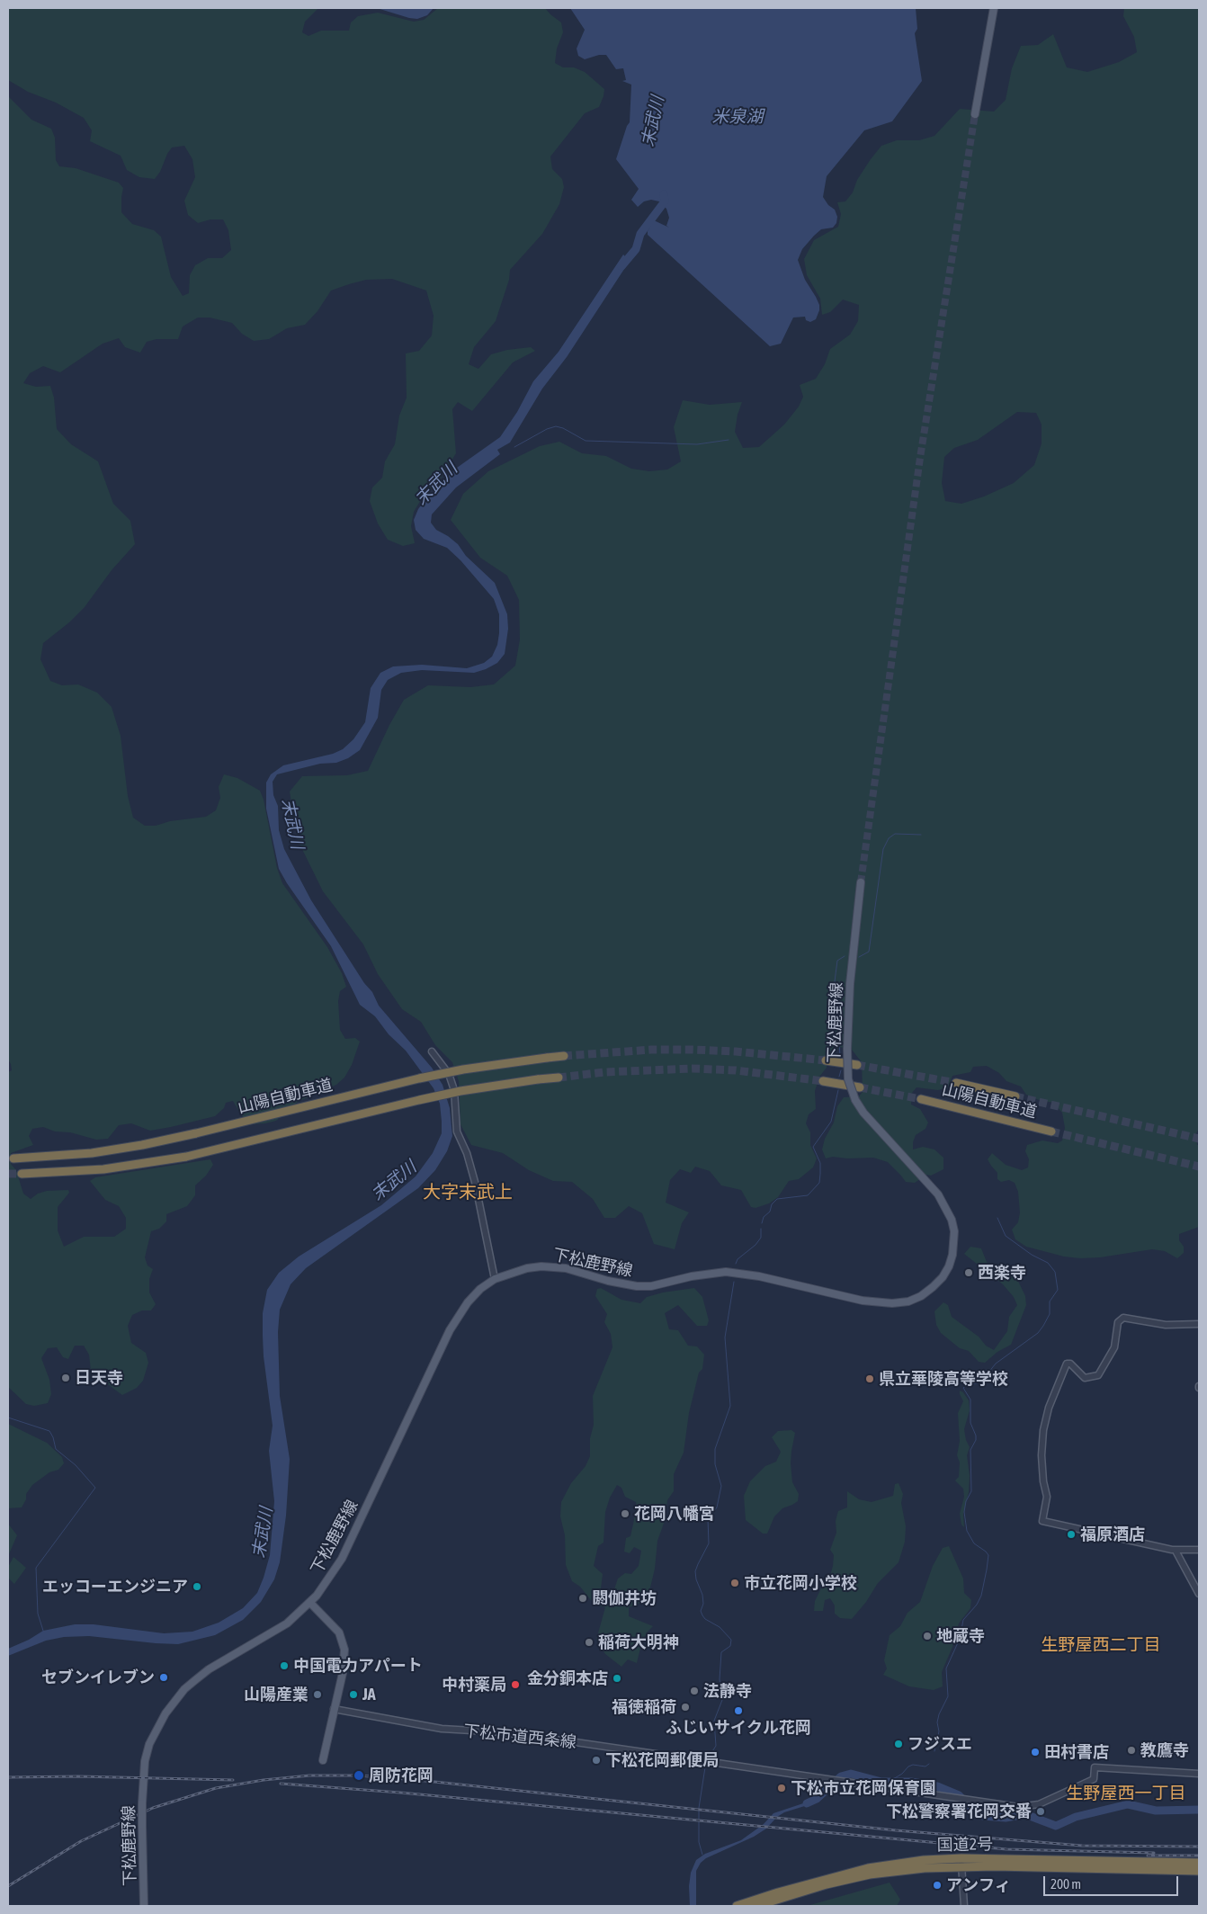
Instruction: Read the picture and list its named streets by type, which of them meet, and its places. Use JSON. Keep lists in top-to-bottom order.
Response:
{
  "streets": {
    "highway": ["山陽自動車道", "国道2号"],
    "main road": ["下松鹿野線"],
    "street": ["下松市道西条線"]
  },
  "districts": ["大字末武上", "生野屋西二丁目", "生野屋西一丁目"],
  "water": ["米泉湖", "末武川"],
  "places": [
    "西楽寺",
    "日天寺",
    "県立華陵高等学校",
    "花岡八幡宮",
    "福原酒店",
    "市立花岡小学校",
    "エッコーエンジニア",
    "閼伽井坊",
    "地蔵寺",
    "稲荷大明神",
    "中国電力アパート",
    "セブンイレブン",
    "金分銅本店",
    "中村薬局",
    "法静寺",
    "山陽産業",
    "JA",
    "福徳稲荷",
    "ふじいサイクル花岡",
    "フジスエ",
    "教鷹寺",
    "田村書店",
    "下松花岡郵便局",
    "周防花岡",
    "下松市立花岡保育園",
    "下松警察署花岡交番",
    "アンフィ"
  ],
  "scale_bar": "200 m"
}
